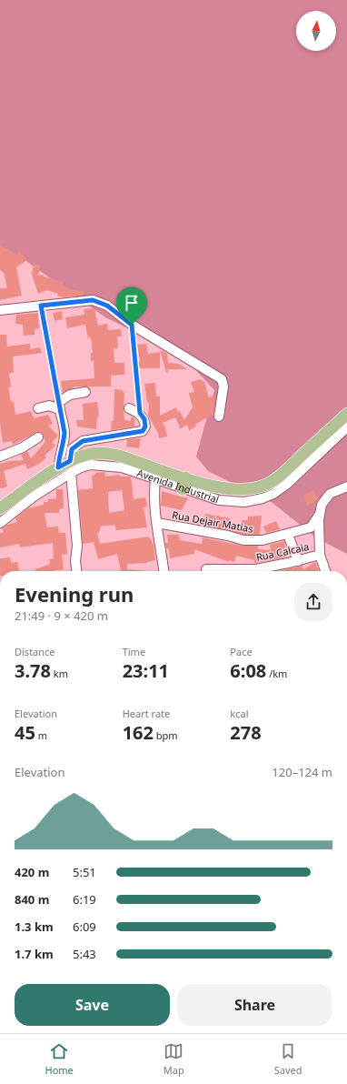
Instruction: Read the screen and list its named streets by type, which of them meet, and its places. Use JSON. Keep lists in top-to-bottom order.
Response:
{
  "streets": {
    "main road": ["Avenida Industrial"],
    "street": ["Rua Dejair Matias", "Rua Calcaia"]
  },
  "north": "top",
  "page": {
    "heading": ["Evening run", "21:49 · 9 × 420 m"],
    "stats": [
      ["Distance", "3.78 km"],
      ["Time", "23:11"],
      ["Pace", "6:08 /km"],
      ["Elevation", "45 m"],
      ["Heart rate", "162 bpm"],
      ["kcal", "278"]
    ],
    "chart": ["Elevation", "120–124 m"],
    "list": [
      {
        "name": "420 m",
        "note": "5:51"
      },
      {
        "name": "840 m",
        "note": "6:19"
      },
      {
        "name": "1.3 km",
        "note": "6:09"
      },
      {
        "name": "1.7 km",
        "note": "5:43"
      }
    ],
    "buttons": ["Save", "Share"],
    "tabs": ["Home", "Map", "Saved"]
  }
}
